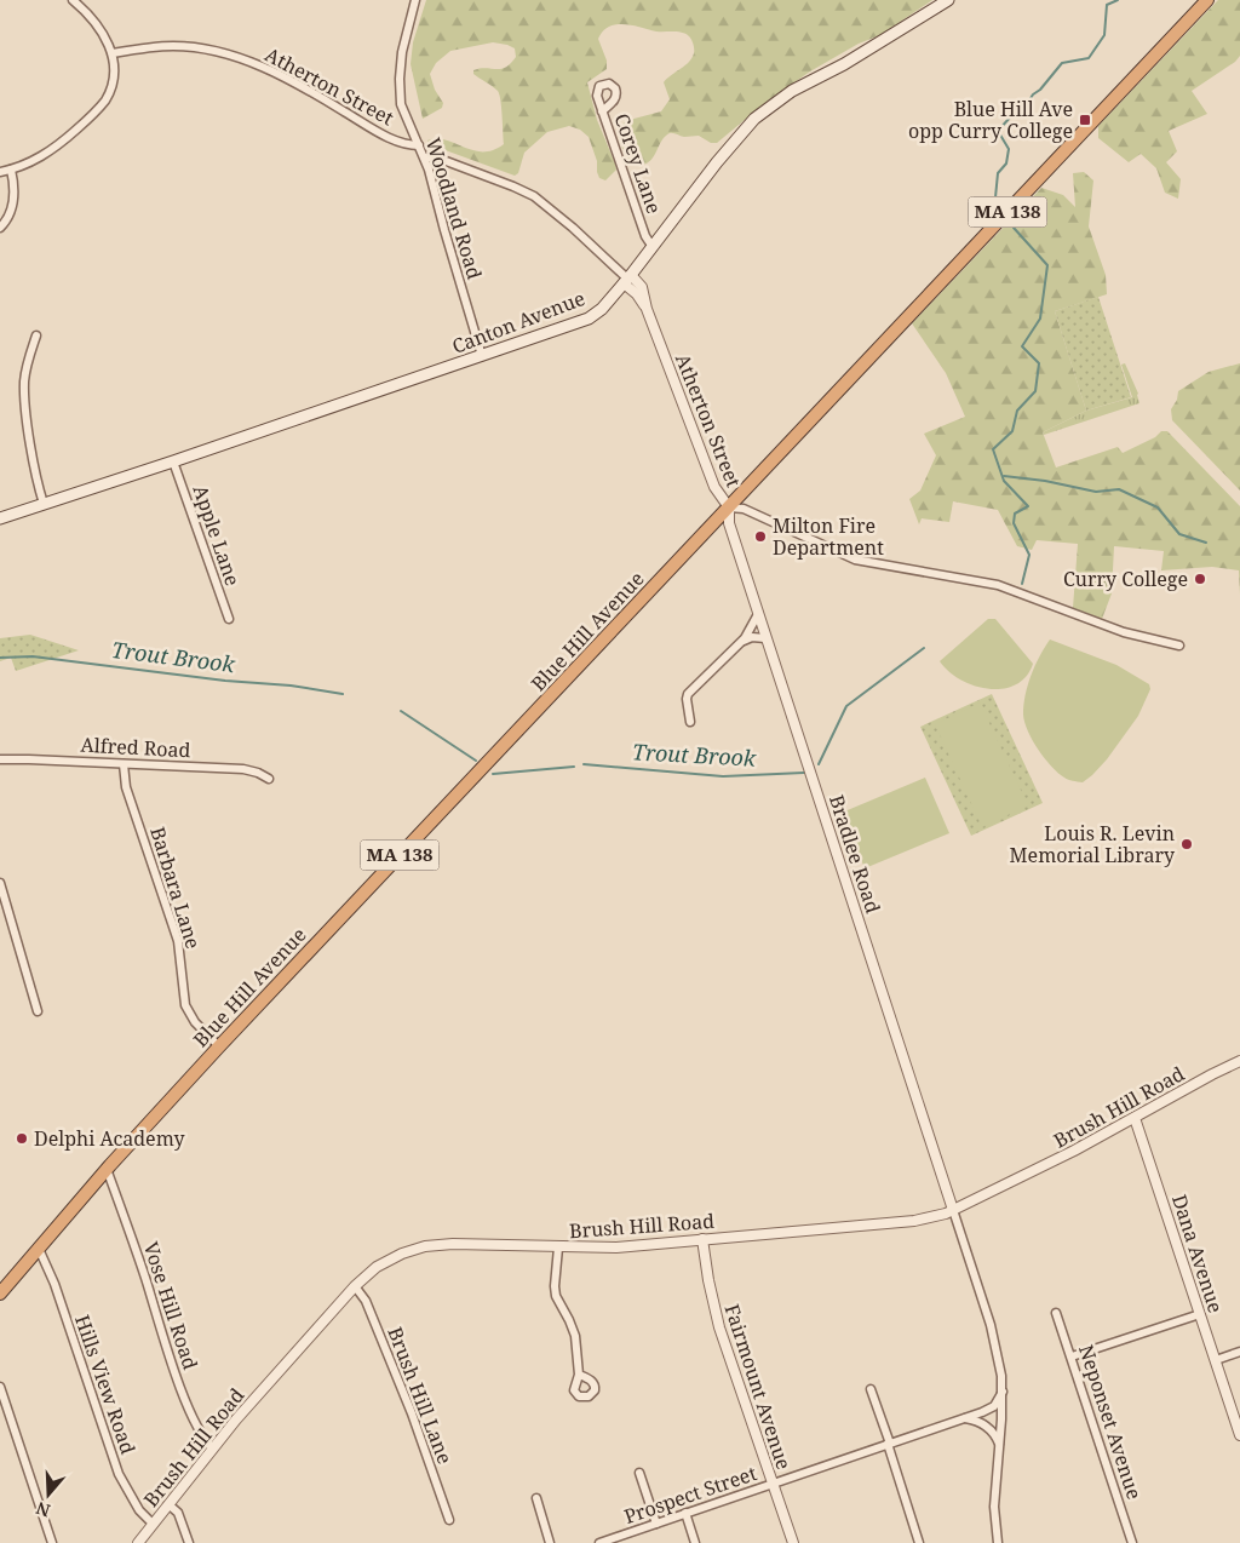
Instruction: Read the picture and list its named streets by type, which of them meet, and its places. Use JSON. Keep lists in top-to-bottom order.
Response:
{
  "streets": {
    "highway": ["MA 138", "Blue Hill Avenue"],
    "main road": ["Canton Avenue"],
    "street": [
      "Atherton Street",
      "Corey Lane",
      "Woodland Road",
      "Apple Lane",
      "Alfred Road",
      "Bradlee Road",
      "Barbara Lane",
      "Brush Hill Road",
      "Dana Avenue",
      "Vose Hill Road",
      "Hills View Road",
      "Fairmount Avenue",
      "Brush Hill Lane",
      "Neponset Avenue",
      "Prospect Street"
    ]
  },
  "crossings": [
    ["Atherton Street", "Woodland Road"],
    ["Atherton Street", "Canton Avenue"],
    ["Atherton Street", "Blue Hill Avenue"],
    ["Atherton Street", "Bradlee Road"],
    ["Corey Lane", "Canton Avenue"],
    ["Woodland Road", "Canton Avenue"],
    ["Canton Avenue", "Apple Lane"],
    ["Blue Hill Avenue", "Bradlee Road"],
    ["Blue Hill Avenue", "Barbara Lane"],
    ["Blue Hill Avenue", "Vose Hill Road"],
    ["Blue Hill Avenue", "Hills View Road"],
    ["Alfred Road", "Barbara Lane"],
    ["Bradlee Road", "Brush Hill Road"],
    ["Brush Hill Road", "Dana Avenue"],
    ["Brush Hill Road", "Vose Hill Road"],
    ["Brush Hill Road", "Hills View Road"],
    ["Brush Hill Road", "Fairmount Avenue"],
    ["Brush Hill Road", "Brush Hill Lane"],
    ["Fairmount Avenue", "Prospect Street"]
  ],
  "water": ["Trout Brook"],
  "places": {
    "transit": ["Blue Hill Ave opp Curry College"],
    "other": [
      "Milton Fire Department",
      "Curry College",
      "Louis R. Levin Memorial Library",
      "Delphi Academy"
    ]
  },
  "north": "bottom"
}
